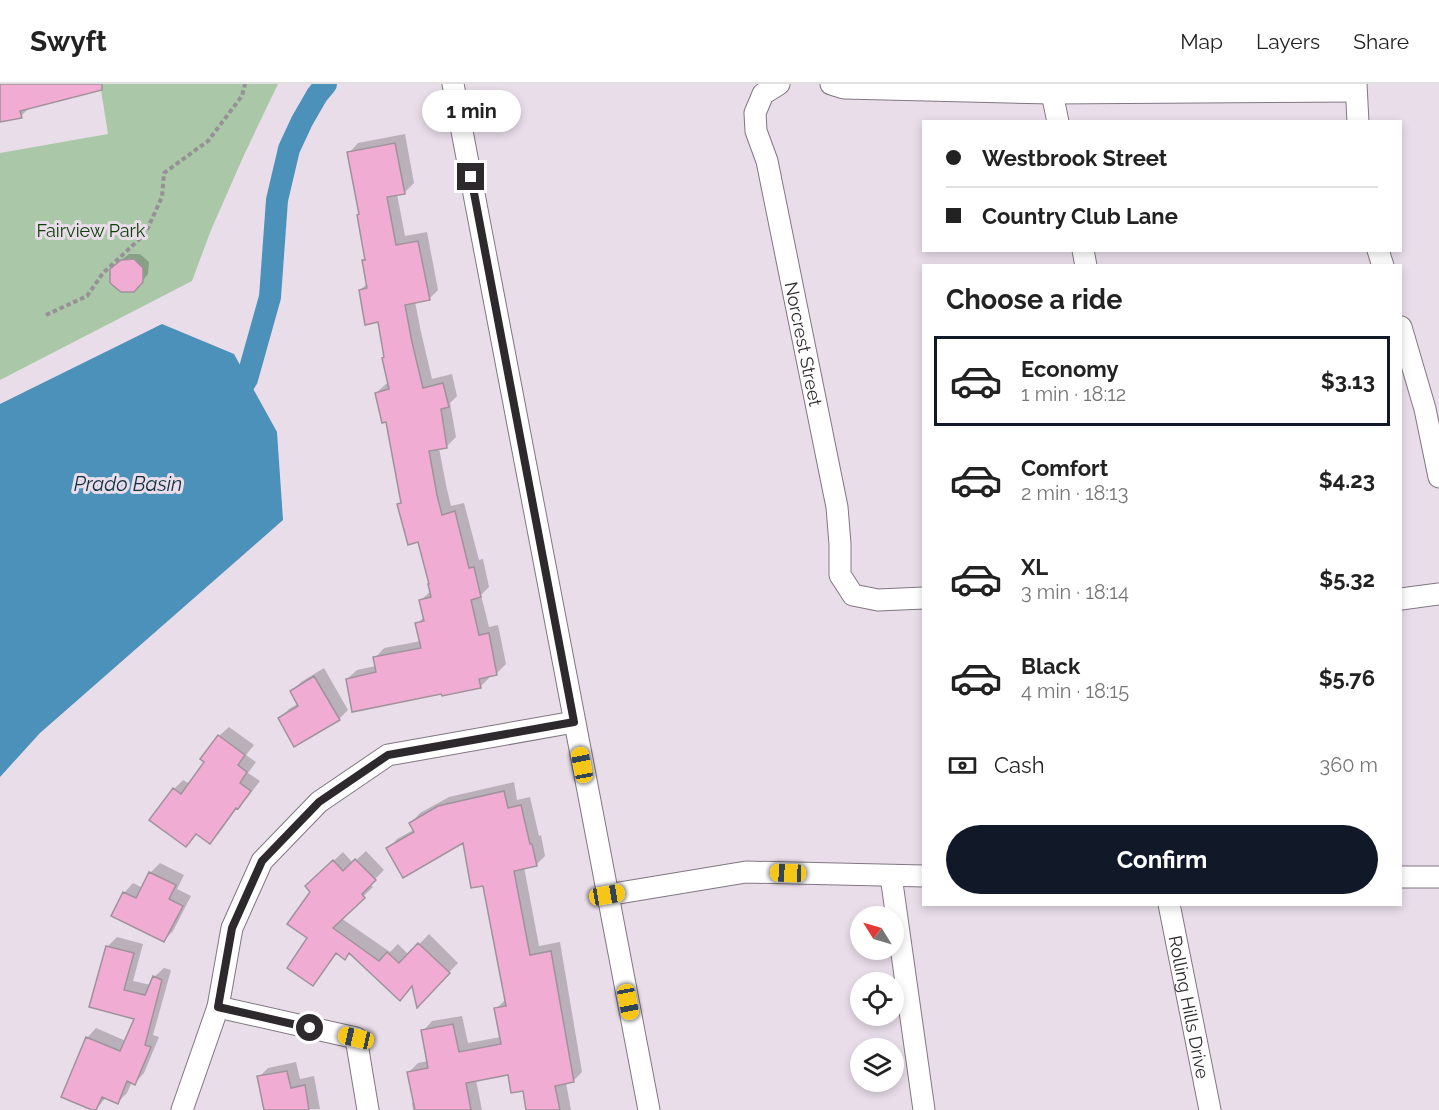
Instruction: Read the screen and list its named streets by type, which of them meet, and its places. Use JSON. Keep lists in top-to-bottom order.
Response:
{
  "streets": {
    "street": ["Norcrest Street", "Rolling Hills Drive"]
  },
  "water": ["Prado Basin"],
  "parks": ["Fairview Park"],
  "north": "top left",
  "page": {
    "header": "Swyft",
    "nav": ["Map", "Layers", "Share"],
    "bubble": "1 min",
    "banner": ["Westbrook Street", "Country Club Lane"],
    "heading": "Choose a ride",
    "list": [
      {
        "name": "Economy",
        "note": "1 min · 18:12",
        "value": "$3.13"
      },
      {
        "name": "Comfort",
        "note": "2 min · 18:13",
        "value": "$4.23"
      },
      {
        "name": "XL",
        "note": "3 min · 18:14",
        "value": "$5.32"
      },
      {
        "name": "Black",
        "note": "4 min · 18:15",
        "value": "$5.76"
      }
    ],
    "pay": ["Cash", "360 m"],
    "buttons": "Confirm"
  }
}
